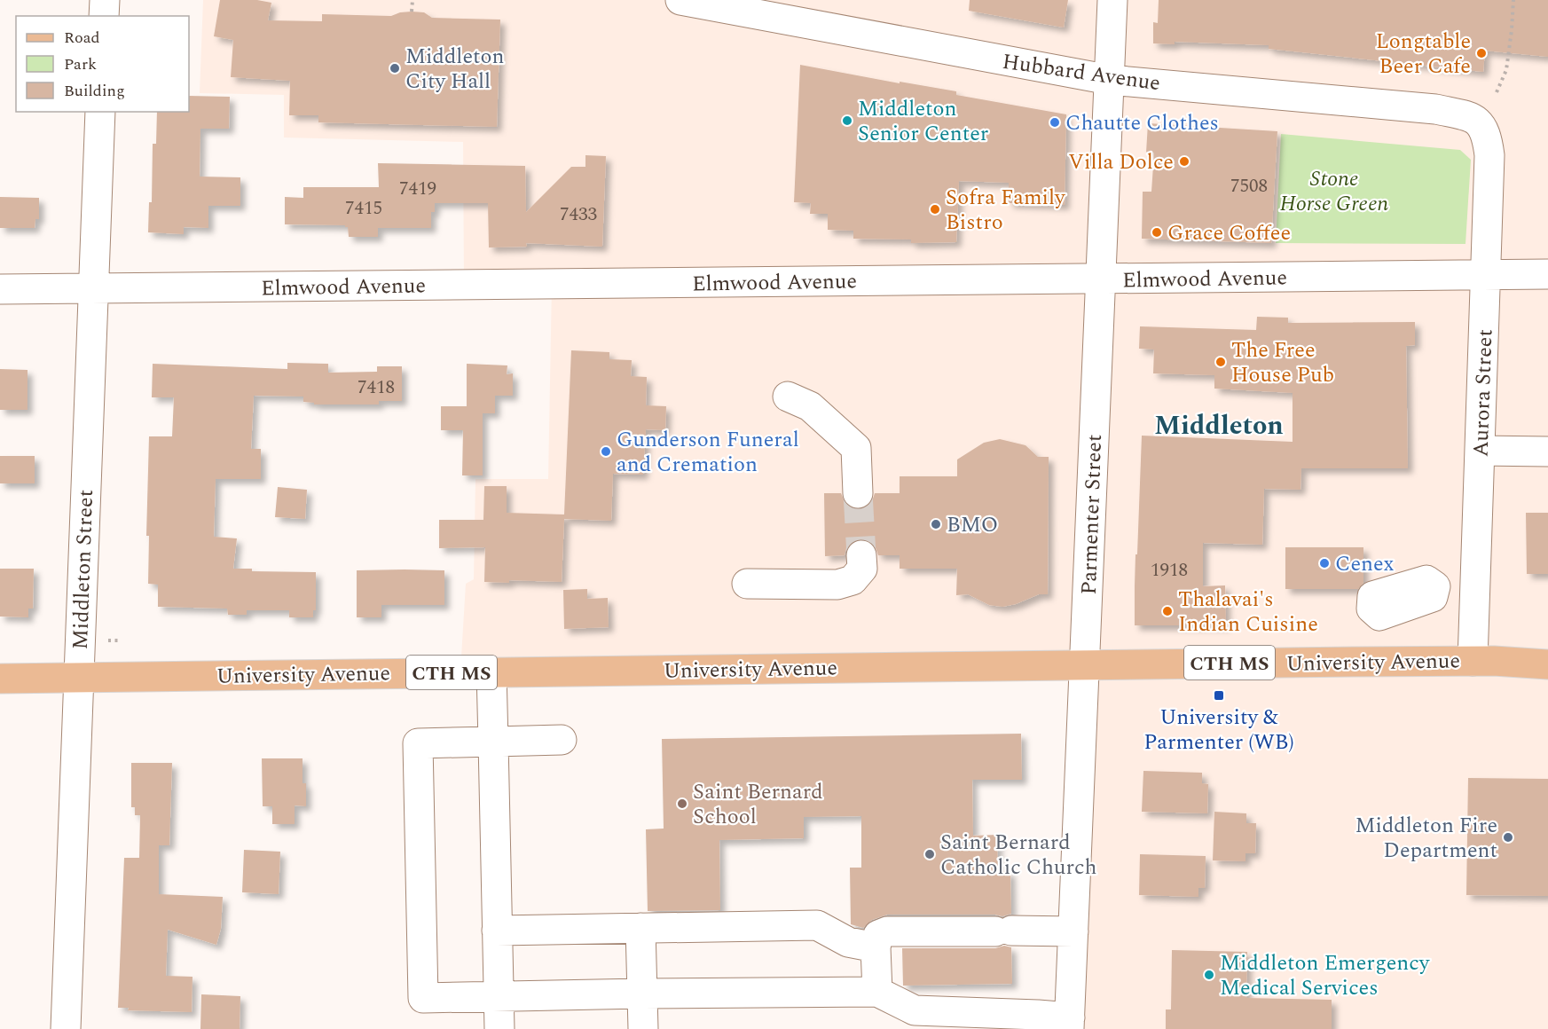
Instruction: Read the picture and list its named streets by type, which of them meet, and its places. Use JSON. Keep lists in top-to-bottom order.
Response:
{
  "streets": {
    "main road": ["University Avenue", "CTH MS"],
    "street": [
      "Hubbard Avenue",
      "Elmwood Avenue",
      "Aurora Street",
      "Parmenter Street",
      "Middleton Street"
    ]
  },
  "crossings": [
    ["Hubbard Avenue", "Aurora Street"],
    ["Hubbard Avenue", "Parmenter Street"],
    ["Elmwood Avenue", "Aurora Street"],
    ["Elmwood Avenue", "Parmenter Street"],
    ["Elmwood Avenue", "Middleton Street"],
    ["Aurora Street", "University Avenue"],
    ["Parmenter Street", "University Avenue"],
    ["Middleton Street", "University Avenue"]
  ],
  "districts": ["Middleton"],
  "parks": ["Stone Horse Green"],
  "places": {
    "other": [
      "Longtable Beer Cafe",
      "Middleton City Hall",
      "Middleton Senior Center",
      "Chautte Clothes",
      "Villa Dolce",
      "Sofra Family Bistro",
      "Grace Coffee",
      "The Free House Pub",
      "Gunderson Funeral and Cremation",
      "BMO",
      "Cenex",
      "Thalavai's Indian Cuisine",
      "Saint Bernard School",
      "Middleton Fire Department",
      "Saint Bernard Catholic Church",
      "Middleton Emergency Medical Services"
    ],
    "transit": ["University & Parmenter (WB)"]
  },
  "house_numbers": [
    "7508",
    "7419",
    "7415",
    "7433",
    "7418",
    "1918"
  ],
  "legend": ["Road", "Park", "Building"]
}
